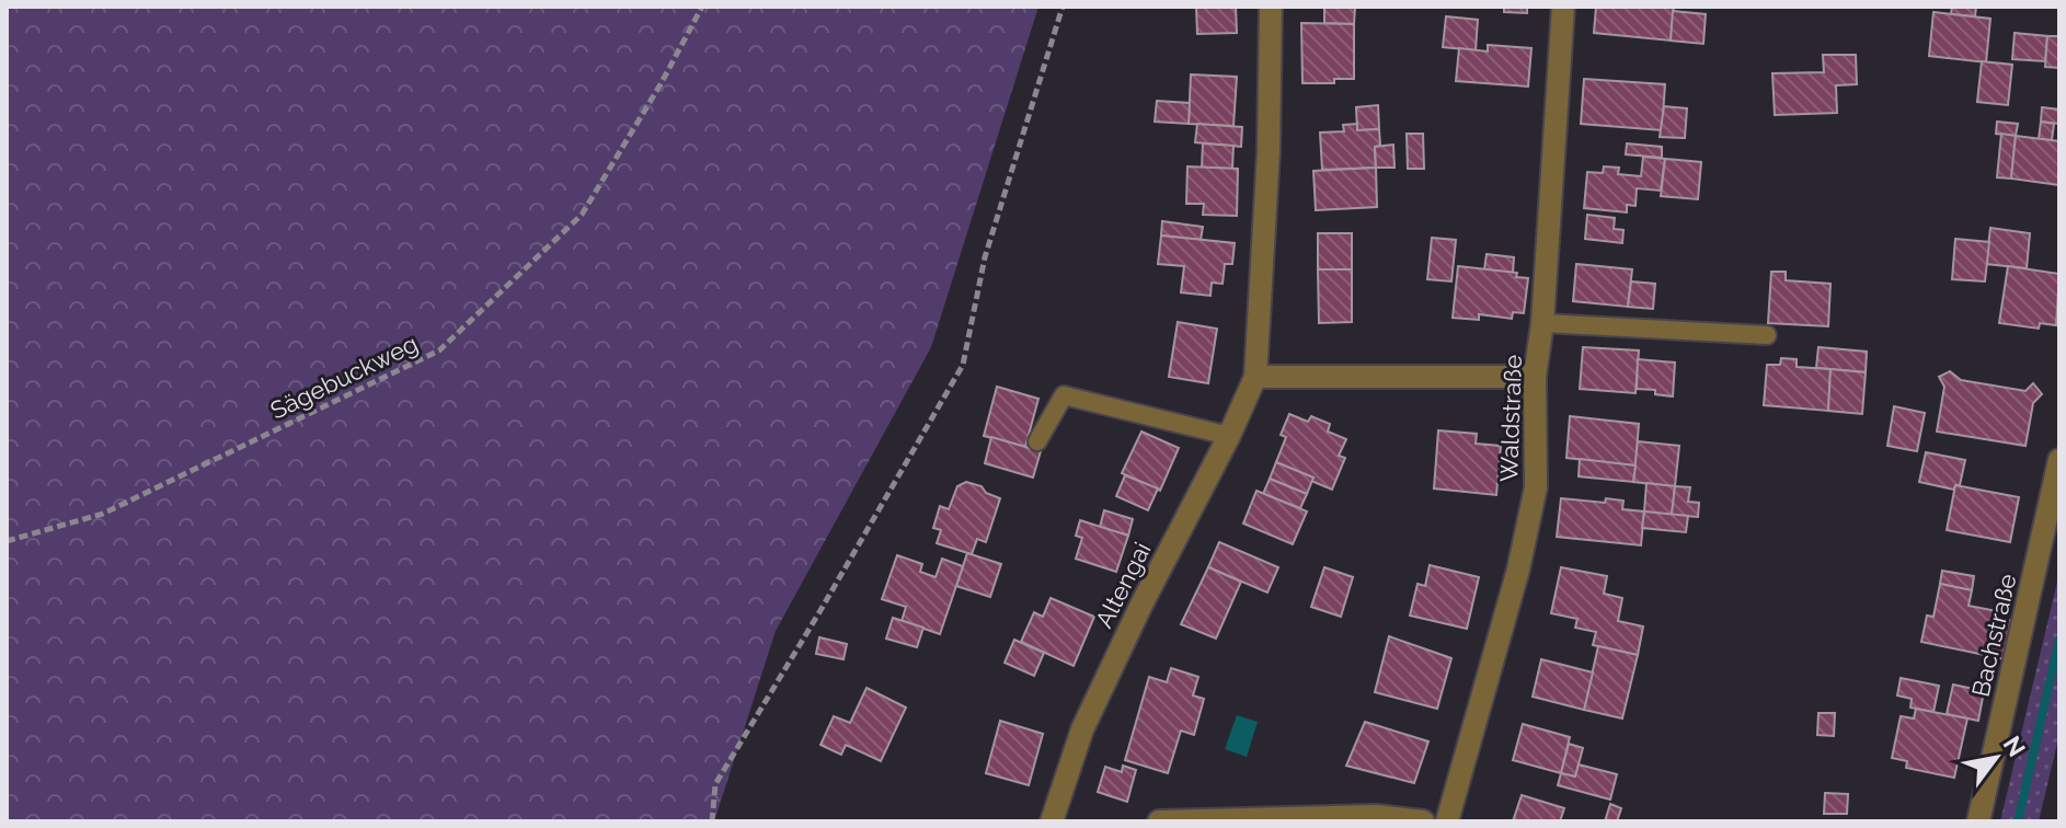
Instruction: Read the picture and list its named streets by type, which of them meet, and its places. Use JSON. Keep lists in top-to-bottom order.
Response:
{
  "streets": {
    "street": ["Waldstraße", "Altengai", "Bachstraße"],
    "path": ["Sägebuckweg"]
  },
  "north": "top right"
}
